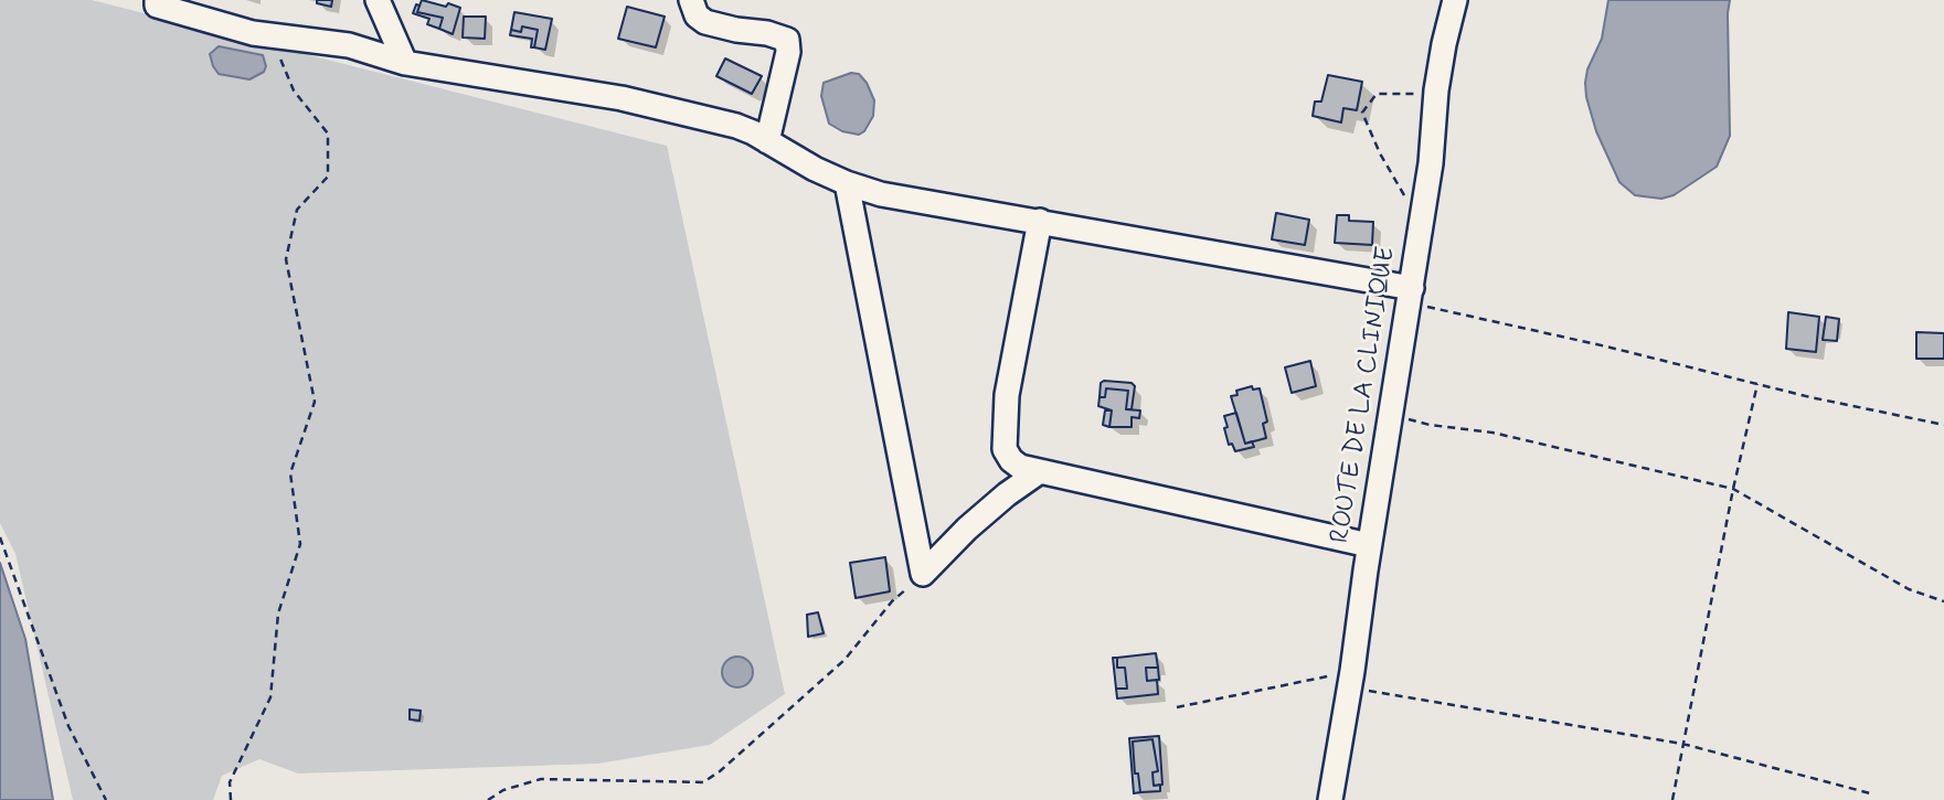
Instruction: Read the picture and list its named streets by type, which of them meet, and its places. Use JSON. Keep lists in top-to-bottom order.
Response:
{
  "streets": {
    "street": ["ROUTE DE LA CLINIQUE"]
  }
}
